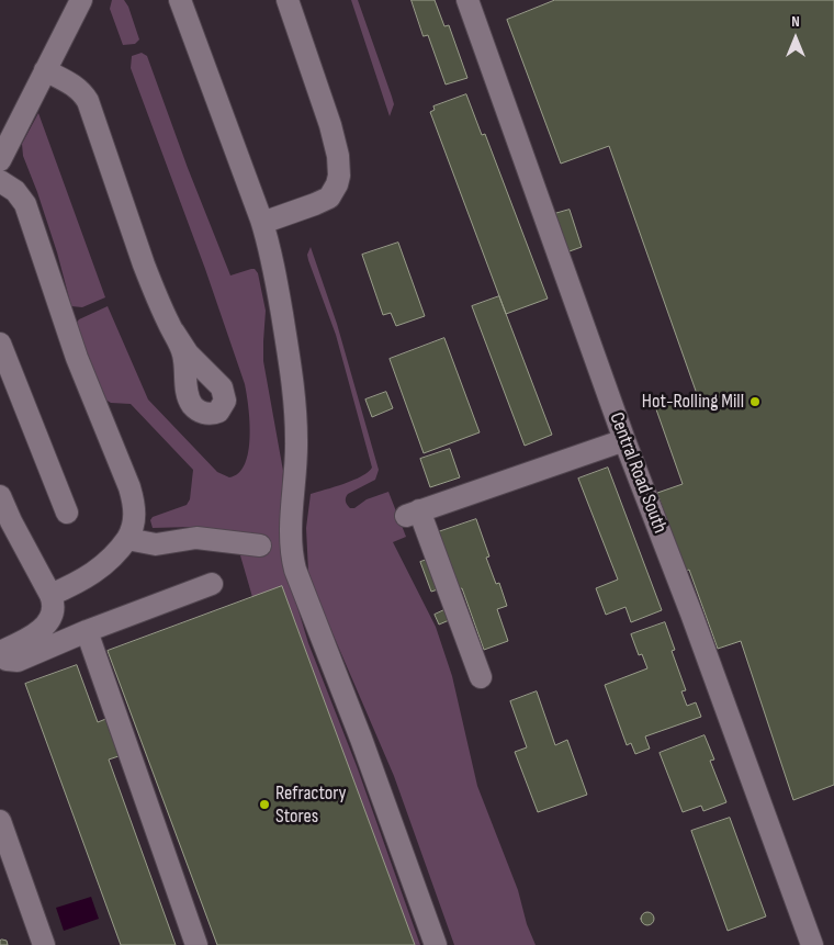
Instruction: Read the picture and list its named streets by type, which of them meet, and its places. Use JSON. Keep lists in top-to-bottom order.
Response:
{
  "streets": {
    "lane": ["Central Road South"]
  },
  "places": ["Hot-Rolling Mill", "Refractory Stores"],
  "north": "top"
}
